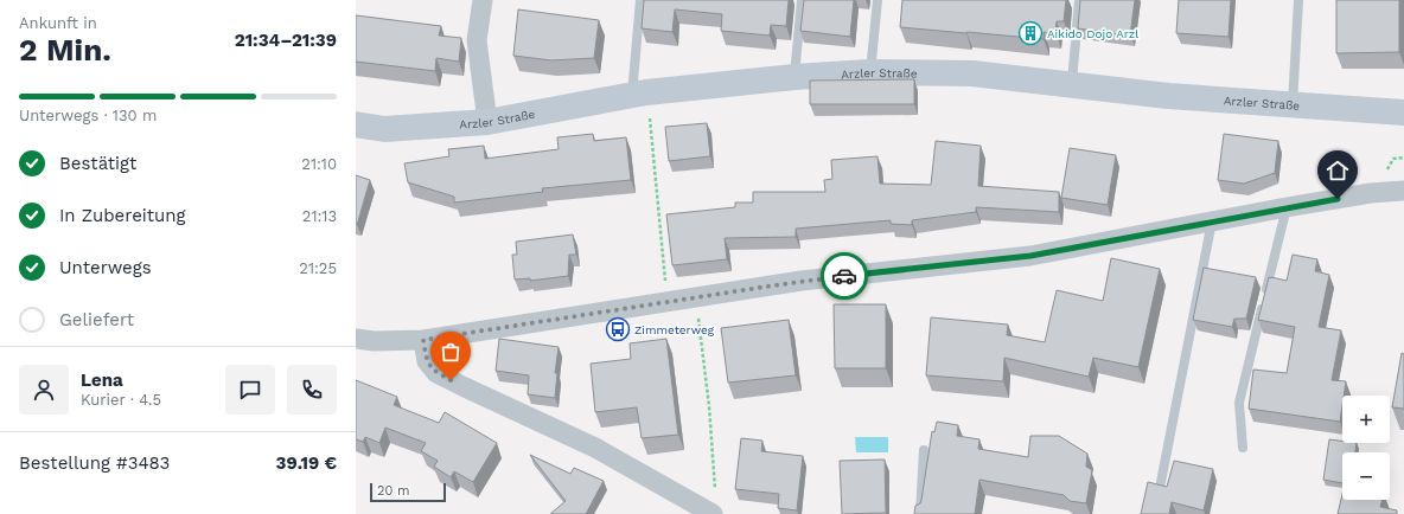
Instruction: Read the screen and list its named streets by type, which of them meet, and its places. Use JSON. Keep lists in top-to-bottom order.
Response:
{
  "streets": {
    "main road": ["Arzler Straße"]
  },
  "places": {
    "building": ["Aikido Dojo Arzl"],
    "bus stop": ["Zimmeterweg"]
  },
  "scale_bar": "20 m",
  "page": {
    "heading": ["2 Min.", "Ankunft in", "21:34–21:39"],
    "panel": [
      "Lena",
      "Kurier · 4.5",
      "Bestellung #3483",
      "39.19 €"
    ],
    "bar": "Unterwegs · 130 m",
    "list": [
      ["Bestätigt", "21:10"],
      ["In Zubereitung", "21:13"],
      ["Unterwegs", "21:25"],
      "Geliefert"
    ],
    "map_buttons": ["+", "−"],
    "scale": "20 m"
  }
}
